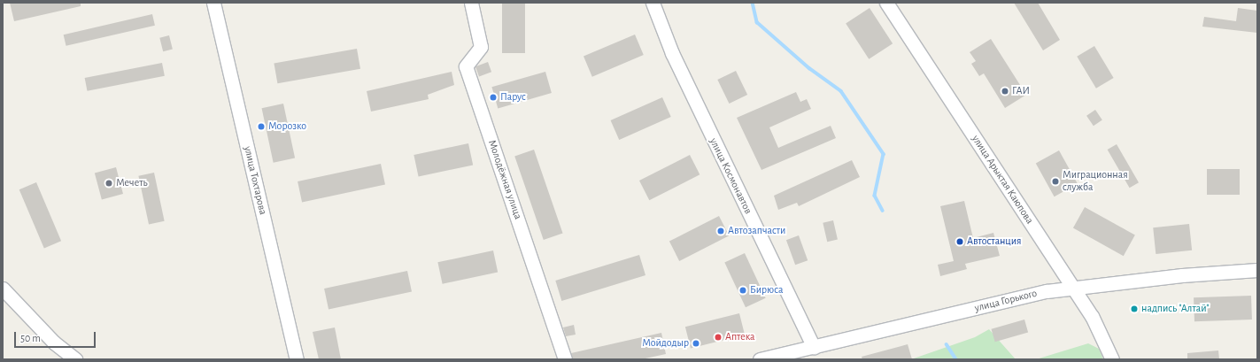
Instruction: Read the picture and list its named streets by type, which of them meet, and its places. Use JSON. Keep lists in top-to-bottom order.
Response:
{
  "streets": {
    "street": [
      "улица Космонавтов",
      "Молодёжная улица",
      "улица Арыктая Каюпова",
      "улица Тохтарова",
      "улица Горького"
    ]
  },
  "crossings": [
    ["улица Космонавтов", "улица Горького"],
    ["улица Арыктая Каюпова", "улица Горького"]
  ],
  "places": [
    "ГАИ",
    "Парус",
    "Морозко",
    "Миграционная служба",
    "Мечеть",
    "Автозапчасти",
    "Автостанция",
    "Бирюса",
    "надпись \"Алтай\"",
    "Аптека",
    "Мойдодыр"
  ],
  "scale_bar": "50 m"
}
